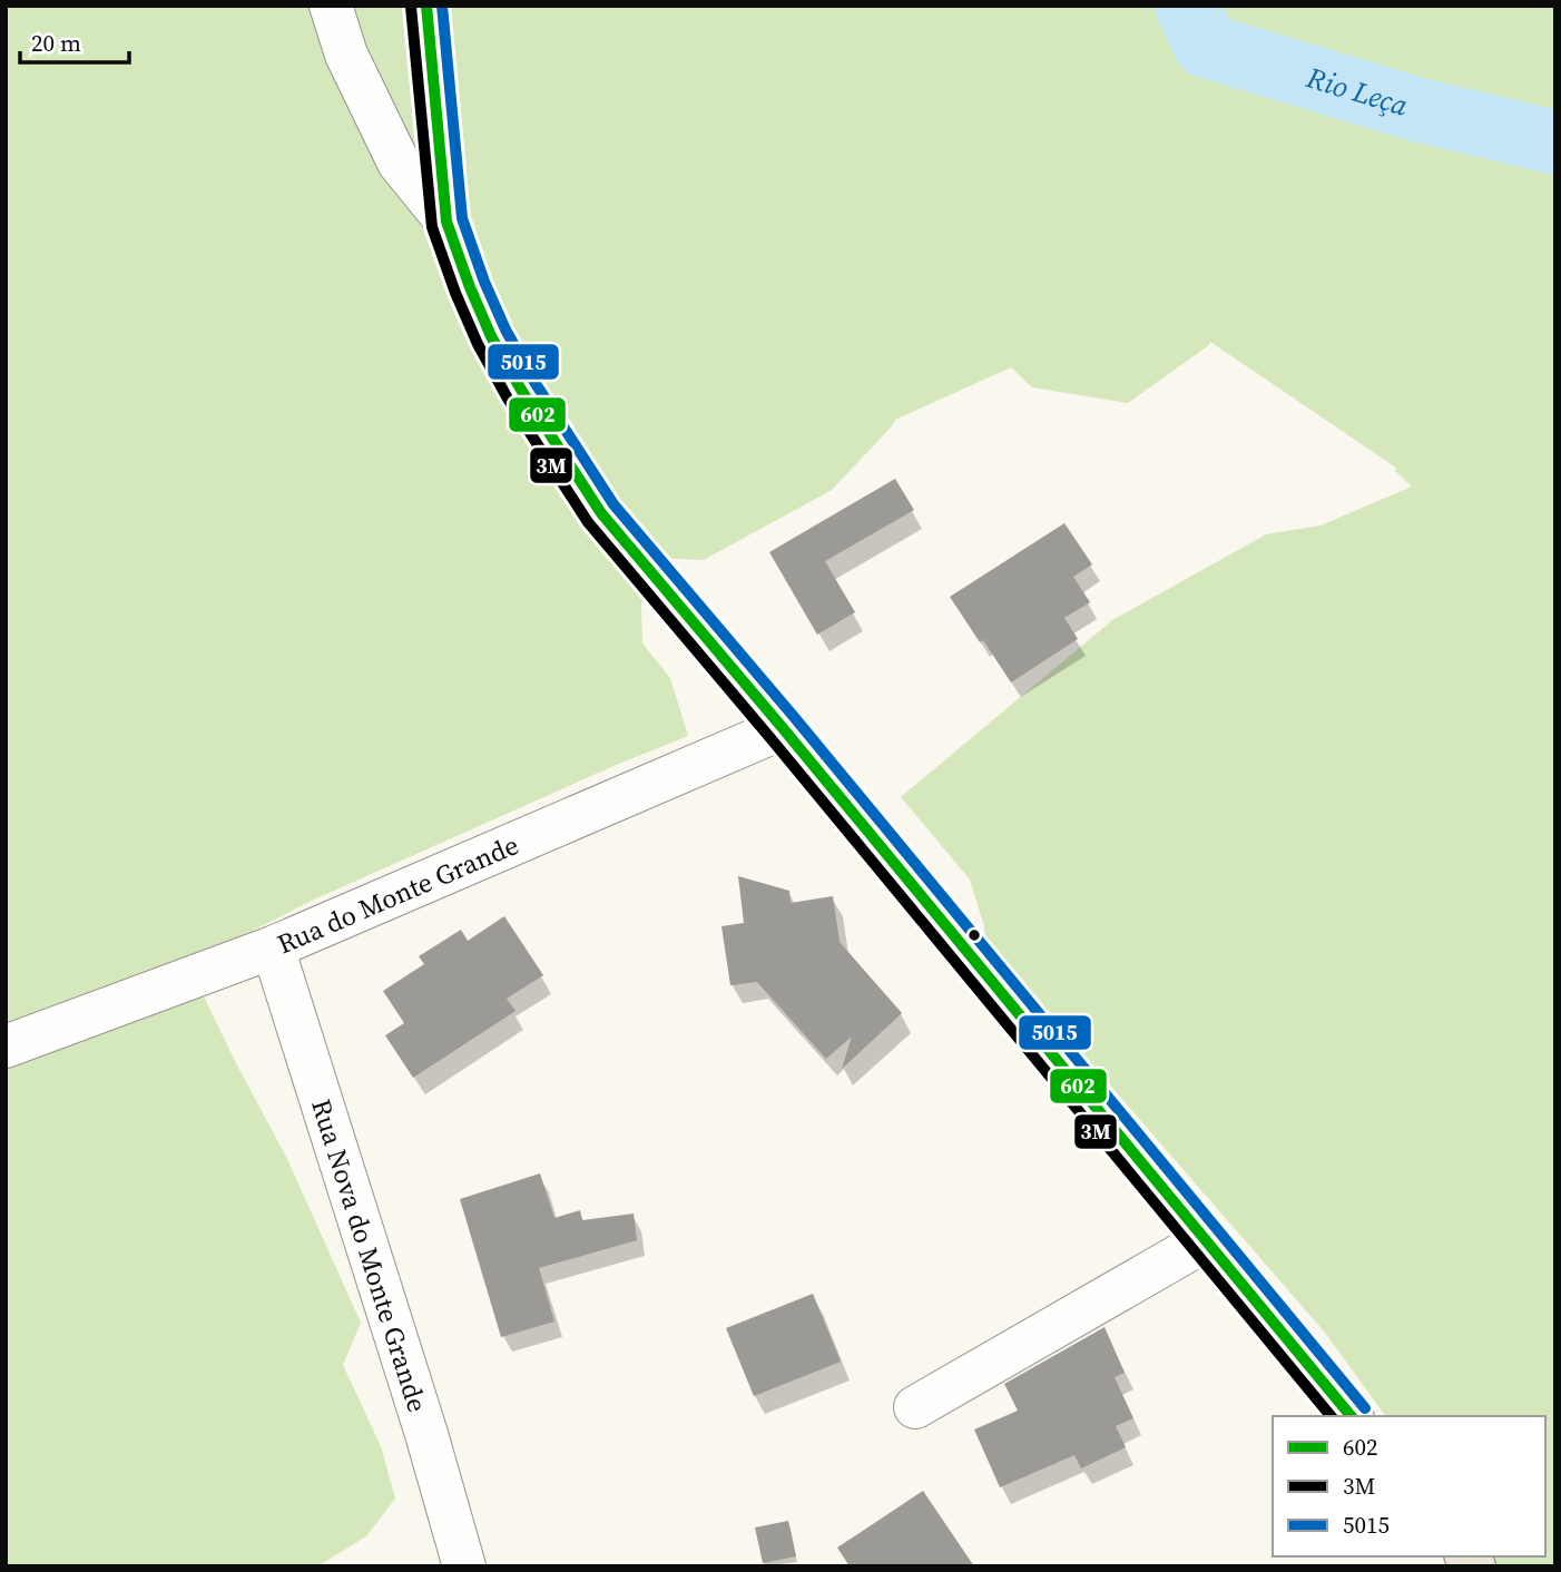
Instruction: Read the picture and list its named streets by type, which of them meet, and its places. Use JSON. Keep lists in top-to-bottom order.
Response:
{
  "streets": {
    "street": ["Rua do Monte Grande", "Rua Nova do Monte Grande"]
  },
  "crossings": [
    ["Rua do Monte Grande", "Rua Nova do Monte Grande"]
  ],
  "water": ["Rio Leça"],
  "lines": ["transit line 602", "transit line 5015", "transit line 3M"],
  "legend": ["602", "3M", "5015"],
  "scale_bar": "20 m"
}
